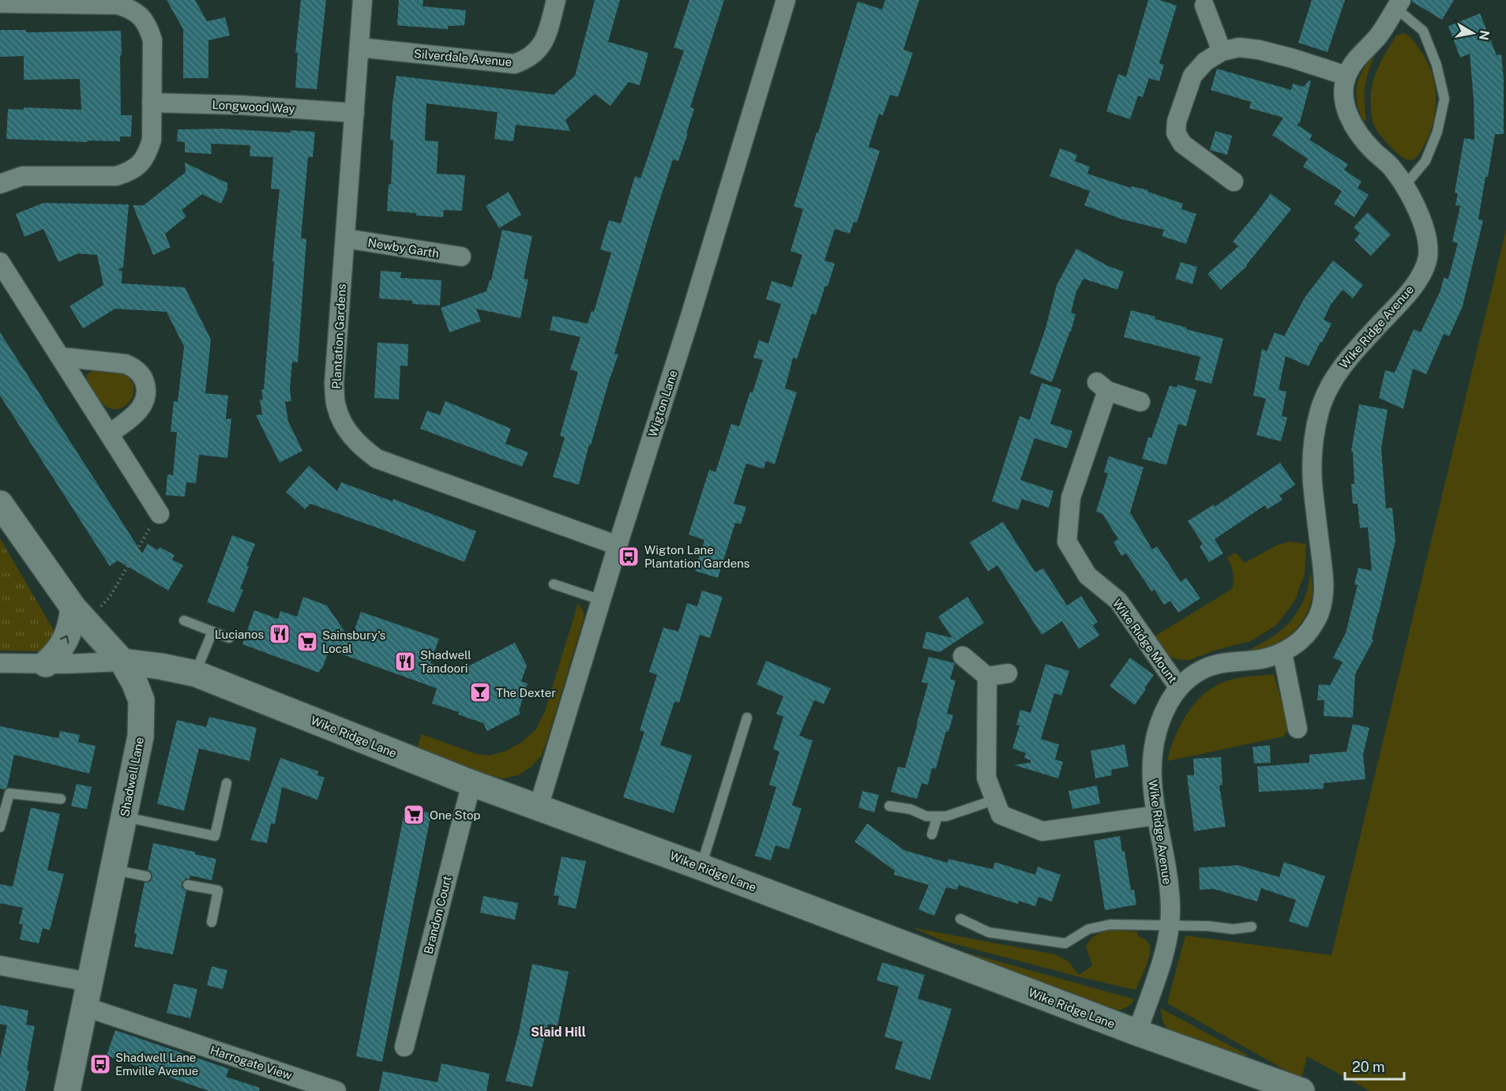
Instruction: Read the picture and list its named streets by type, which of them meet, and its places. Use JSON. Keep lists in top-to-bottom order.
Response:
{
  "streets": {
    "street": [
      "Silverdale Avenue",
      "Longwood Way",
      "Newby Garth",
      "Wike Ridge Avenue",
      "Plantation Gardens",
      "Wigton Lane",
      "Wike Ridge Mount",
      "Wike Ridge Lane",
      "Shadwell Lane",
      "Brandon Court",
      "Harrogate View"
    ]
  },
  "crossings": [
    ["Silverdale Avenue", "Plantation Gardens"],
    ["Longwood Way", "Plantation Gardens"],
    ["Newby Garth", "Plantation Gardens"],
    ["Wike Ridge Avenue", "Wike Ridge Mount"],
    ["Wike Ridge Avenue", "Wike Ridge Lane"],
    ["Plantation Gardens", "Wigton Lane"],
    ["Wigton Lane", "Wike Ridge Lane"],
    ["Wike Ridge Lane", "Shadwell Lane"],
    ["Wike Ridge Lane", "Brandon Court"],
    ["Shadwell Lane", "Harrogate View"]
  ],
  "districts": ["Slaid Hill"],
  "places": {
    "bus stop": ["Wigton Lane Plantation Gardens", "Shadwell Lane Emville Avenue"],
    "restaurant": ["Lucianos", "Shadwell Tandoori"],
    "supermarket": ["Sainsbury's Local", "One Stop"],
    "bar": ["The Dexter"]
  },
  "scale_bar": "20 m",
  "north": "right"
}
